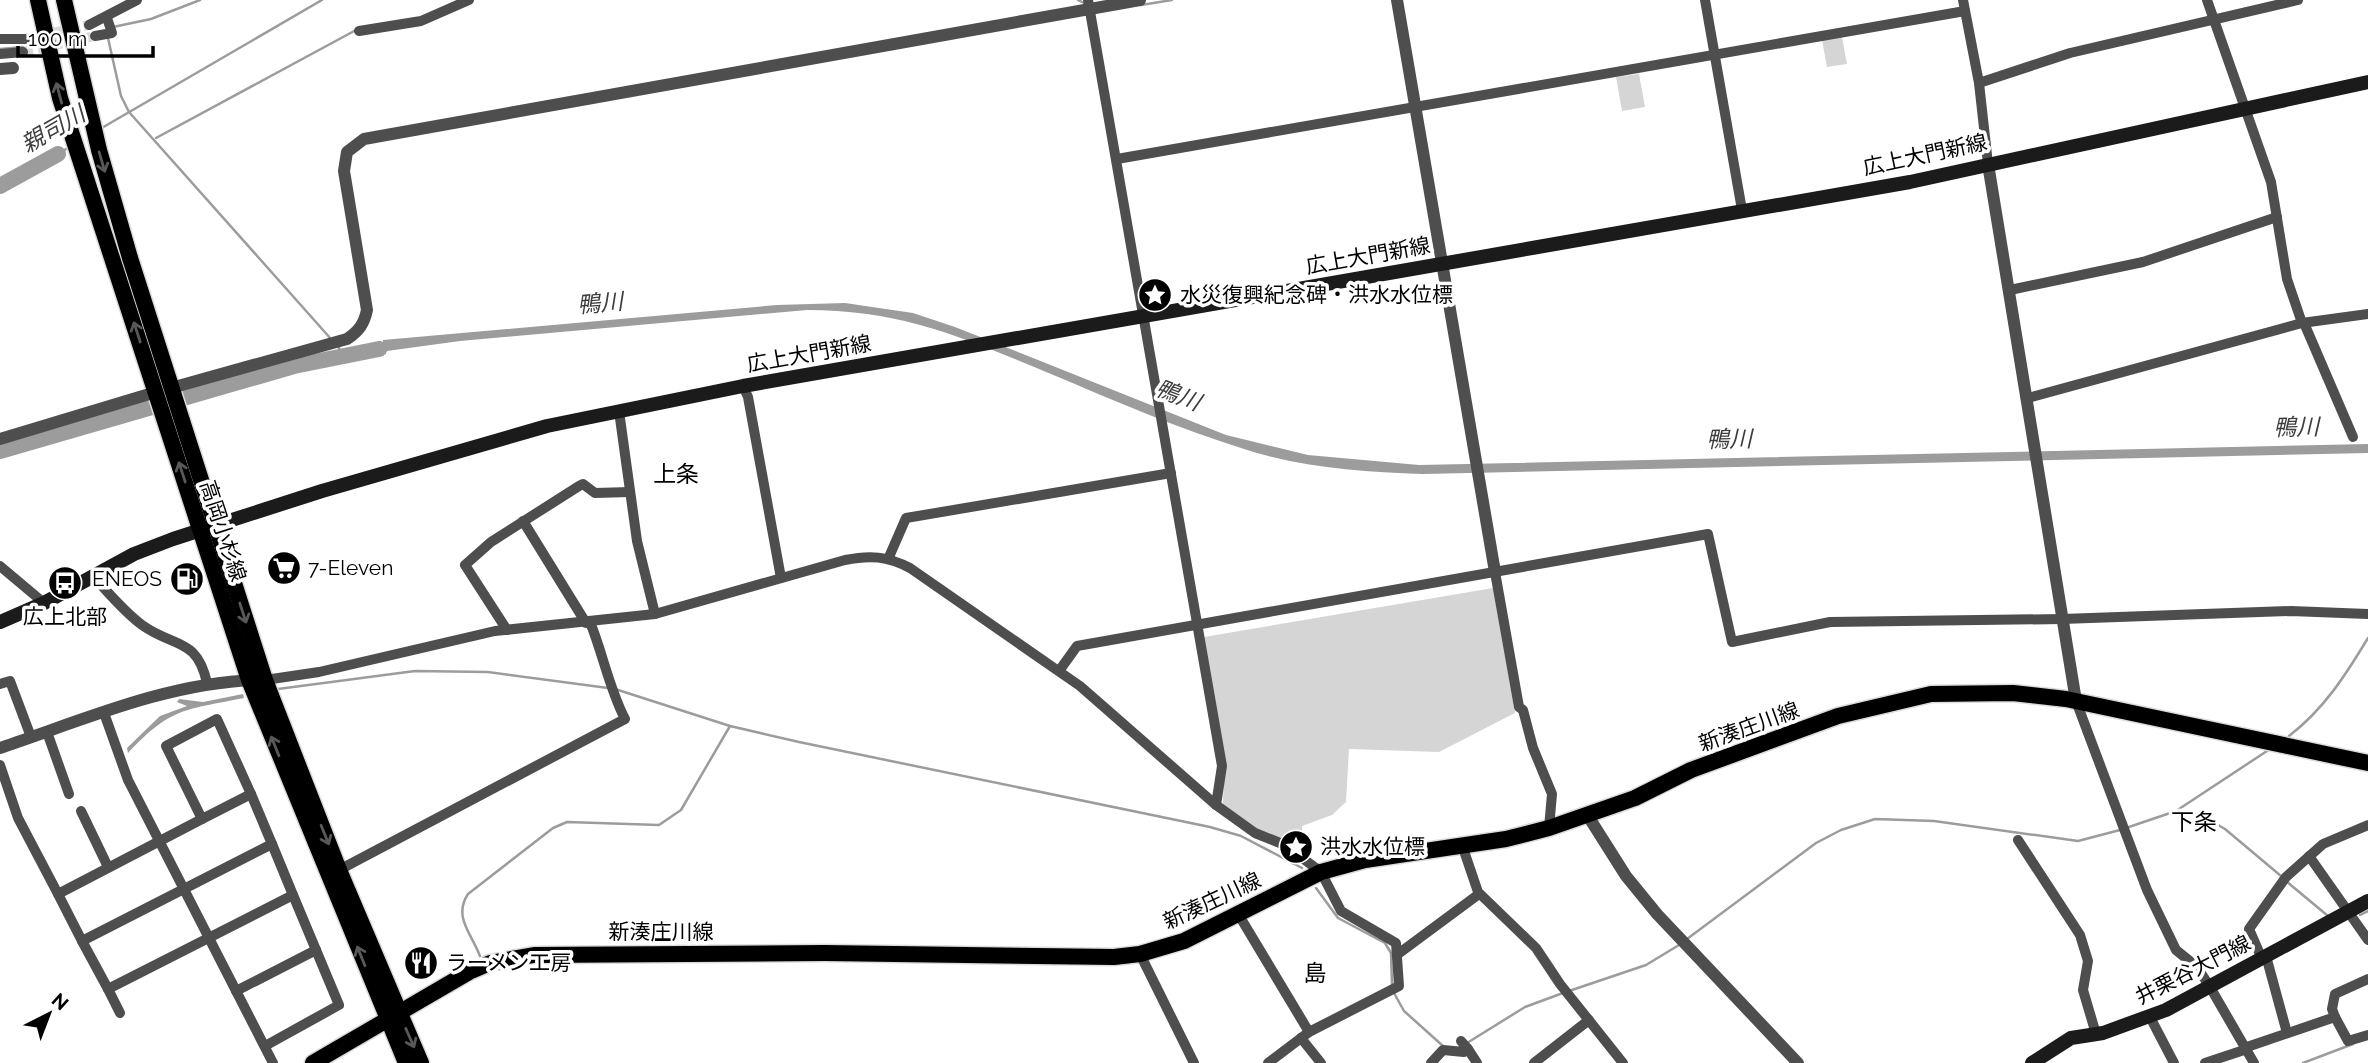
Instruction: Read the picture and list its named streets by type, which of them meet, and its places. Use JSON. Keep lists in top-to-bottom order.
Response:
{
  "streets": {
    "main road": [
      "広上大門新線",
      "高岡小杉線",
      "新湊庄川線",
      "井栗谷大門線"
    ]
  },
  "crossings": [
    ["広上大門新線", "高岡小杉線"],
    ["高岡小杉線", "新湊庄川線"]
  ],
  "districts": ["上条", "下条", "島"],
  "water": ["親司川", "鴨川"],
  "places": {
    "place": ["水災復興紀念碑・洪水水位標", "洪水水位標"],
    "supermarket": ["7-Eleven"],
    "fuel station": ["ENEOS"],
    "bus stop": ["広上北部"],
    "restaurant": ["ラーメン工房"]
  },
  "scale_bar": "100 m",
  "north": "top right"
}
